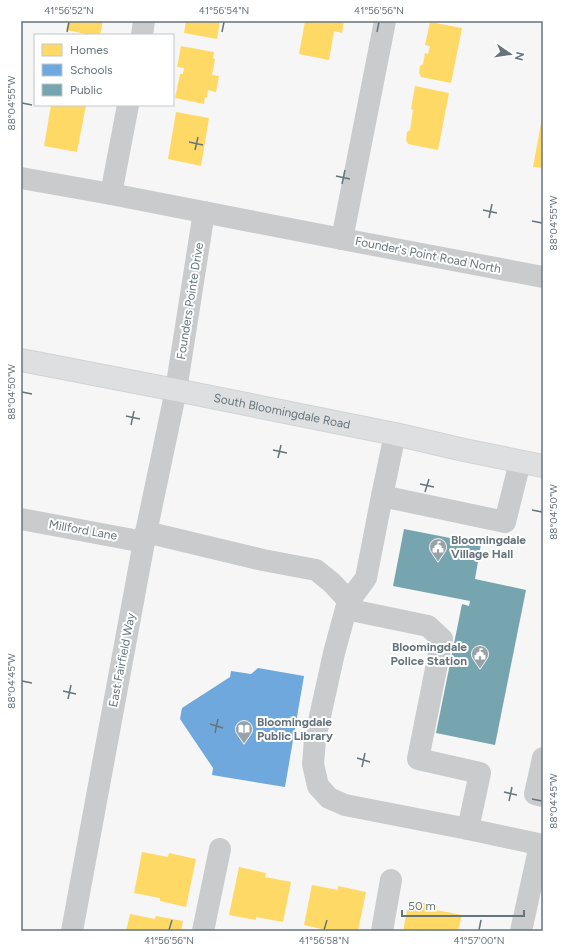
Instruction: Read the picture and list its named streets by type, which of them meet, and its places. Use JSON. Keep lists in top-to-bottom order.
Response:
{
  "streets": {
    "main road": ["South Bloomingdale Road"],
    "street": [
      "Founder's Point Road North",
      "Founders Pointe Drive",
      "Millford Lane",
      "East Fairfield Way"
    ]
  },
  "crossings": [
    ["Founders Pointe Drive", "South Bloomingdale Road"],
    ["Founders Pointe Drive", "East Fairfield Way"],
    ["South Bloomingdale Road", "East Fairfield Way"],
    ["Millford Lane", "East Fairfield Way"]
  ],
  "places": {
    "public building": ["Bloomingdale Village Hall", "Bloomingdale Police Station"],
    "library": ["Bloomingdale Public Library"]
  },
  "legend": ["Homes", "Schools", "Public"],
  "scale_bar": "50 m",
  "north": "right",
  "coordinates": [
    "41°56'52\"N",
    "41°56'54\"N",
    "41°56'56\"N",
    "88°04'55\"W",
    "88°04'50\"W",
    "88°04'45\"W",
    "41°56'58\"N",
    "41°57'00\"N"
  ]
}
